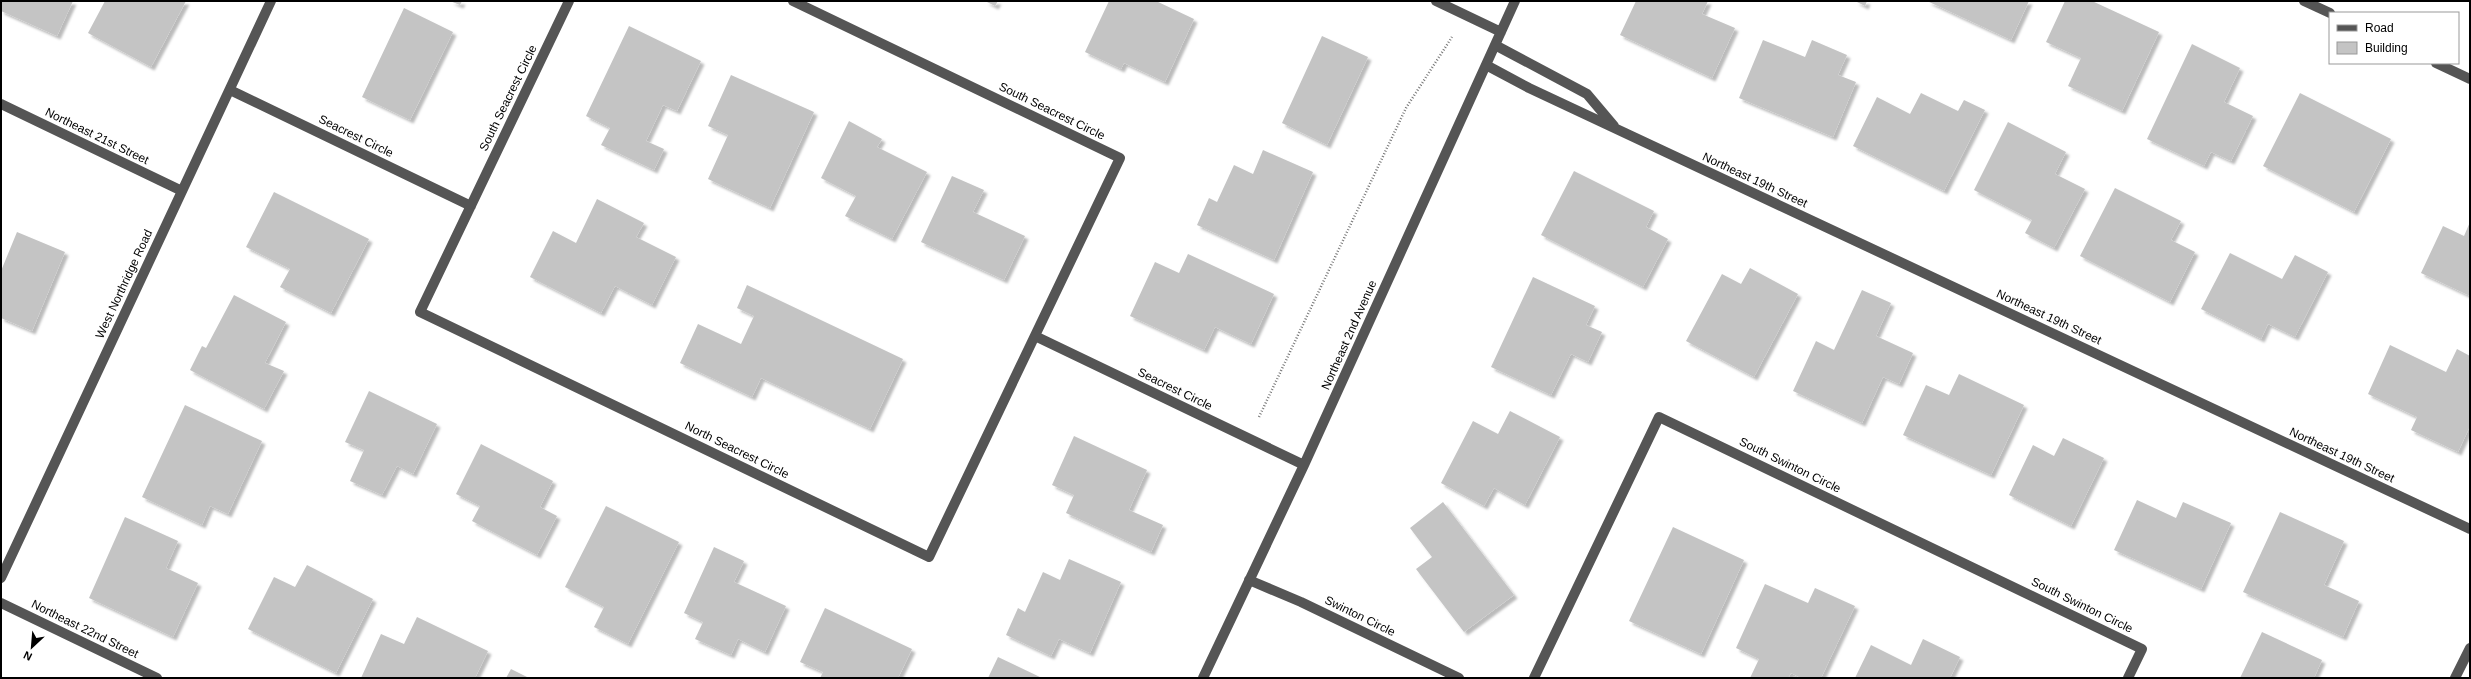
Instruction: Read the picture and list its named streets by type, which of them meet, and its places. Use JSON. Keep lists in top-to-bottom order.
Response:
{
  "streets": {
    "street": [
      "South Seacrest Circle",
      "Northeast 21st Street",
      "Seacrest Circle",
      "Northeast 19th Street",
      "West Northridge Road",
      "Northeast 2nd Avenue",
      "North Seacrest Circle",
      "South Swinton Circle",
      "Swinton Circle",
      "Northeast 22nd Street"
    ]
  },
  "crossings": [
    ["South Seacrest Circle", "Seacrest Circle"],
    ["South Seacrest Circle", "North Seacrest Circle"],
    ["Northeast 21st Street", "West Northridge Road"],
    ["Seacrest Circle", "West Northridge Road"],
    ["Seacrest Circle", "Northeast 2nd Avenue"],
    ["Seacrest Circle", "North Seacrest Circle"],
    ["Northeast 19th Street", "Northeast 2nd Avenue"],
    ["Northeast 2nd Avenue", "Swinton Circle"]
  ],
  "legend": ["Road", "Building"],
  "north": "bottom left"
}
